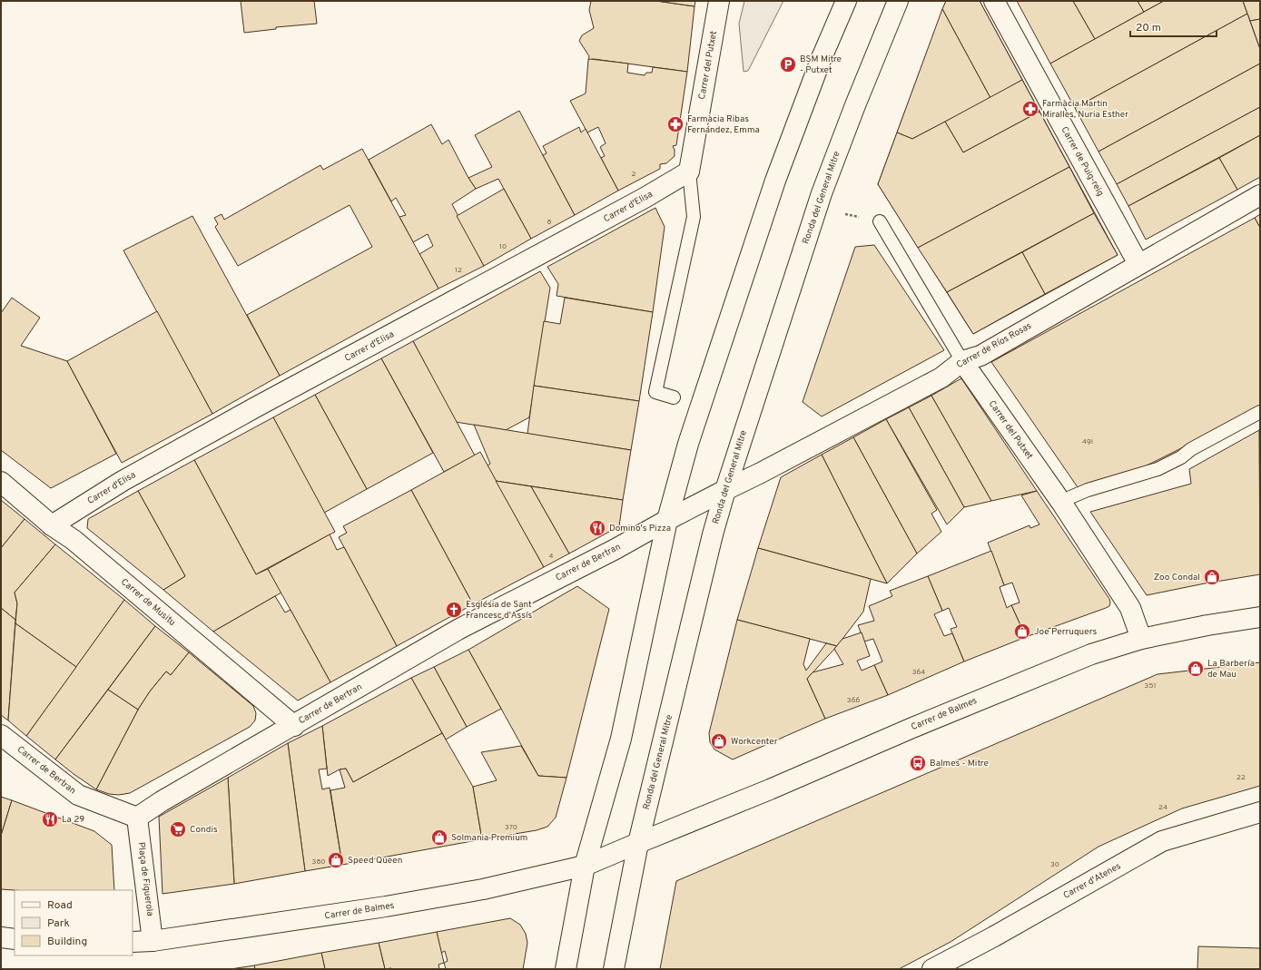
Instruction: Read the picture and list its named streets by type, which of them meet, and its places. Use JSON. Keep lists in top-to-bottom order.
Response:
{
  "streets": {
    "street": [
      "Carrer del Putxet",
      "Carrer de Puig-reig",
      "Ronda del General Mitre",
      "Carrer d'Elisa",
      "Carrer de Ríos Rosas",
      "Carrer de Bertran",
      "Carrer de Musitu",
      "Carrer de Balmes",
      "Plaça de Figuerola",
      "Carrer d'Atenes"
    ]
  },
  "crossings": [
    ["Carrer del Putxet", "Carrer d'Elisa"],
    ["Carrer del Putxet", "Carrer de Ríos Rosas"],
    ["Carrer del Putxet", "Carrer de Balmes"],
    ["Carrer de Puig-reig", "Carrer de Ríos Rosas"],
    ["Ronda del General Mitre", "Carrer de Ríos Rosas"],
    ["Ronda del General Mitre", "Carrer de Balmes"],
    ["Carrer d'Elisa", "Carrer de Musitu"],
    ["Carrer de Ríos Rosas", "Carrer de Bertran"],
    ["Carrer de Bertran", "Carrer de Musitu"],
    ["Carrer de Bertran", "Plaça de Figuerola"],
    ["Carrer de Balmes", "Plaça de Figuerola"]
  ],
  "places": {
    "parking": ["BSM Mitre - Putxet"],
    "pharmacy": ["Farmàcia Martin Miralles, Nuria Esther", "Farmàcia Ribas Fernández, Emma"],
    "restaurant": ["Domino's Pizza", "La 29"],
    "shop": [
      "Zoo Condal",
      "Joe Perruquers",
      "La Barbería de Mau",
      "Workcenter",
      "Solmania Premium",
      "Speed Queen"
    ],
    "church": ["Església de Sant Francesc d'Assís"],
    "bus stop": ["Balmes - Mitre"],
    "supermarket": ["Condis"]
  },
  "house_numbers": [
    "2",
    "8",
    "10",
    "12",
    "49I",
    "4",
    "364",
    "351",
    "366",
    "22",
    "24",
    "370",
    "380",
    "30"
  ],
  "legend": ["Road", "Park", "Building"],
  "scale_bar": "20 m"
}
